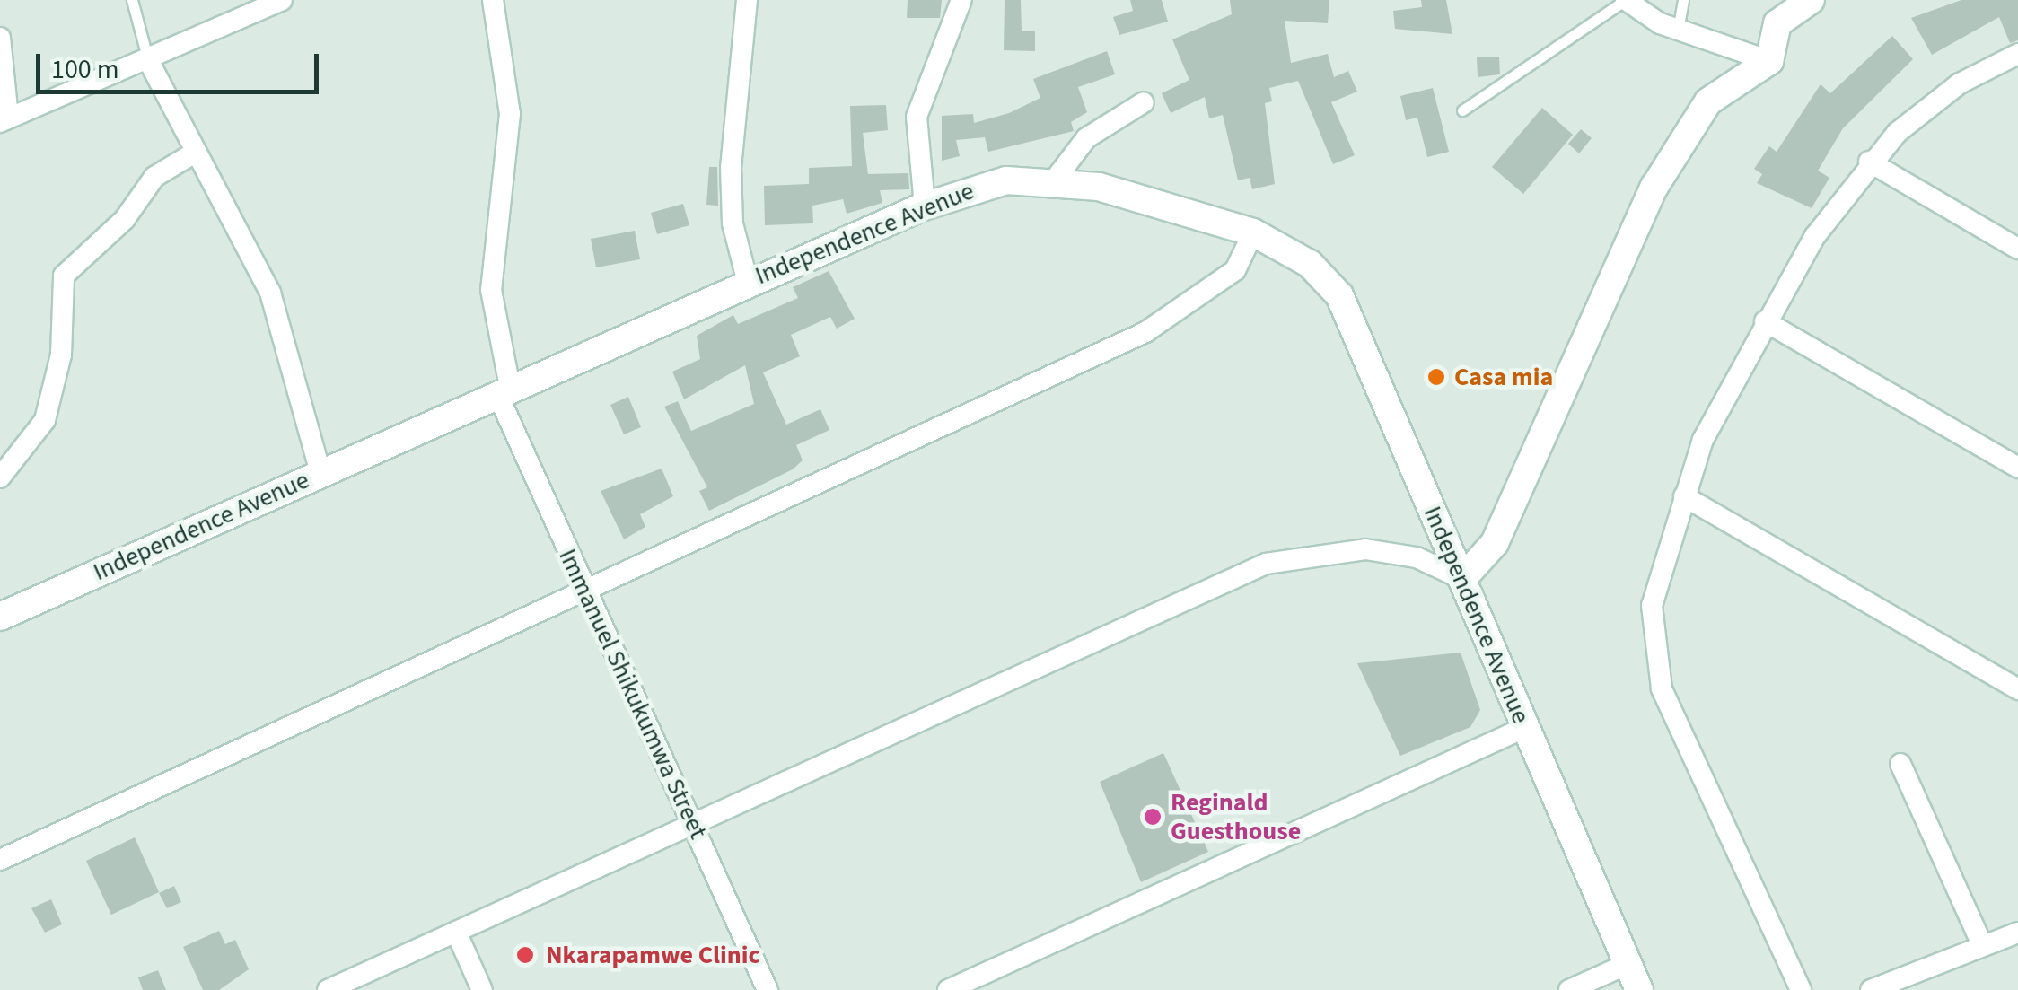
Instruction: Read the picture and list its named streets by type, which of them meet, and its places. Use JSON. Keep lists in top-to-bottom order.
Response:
{
  "streets": {
    "street": ["Independence Avenue", "Immanuel Shikukumwa Street"]
  },
  "crossings": [
    ["Independence Avenue", "Immanuel Shikukumwa Street"]
  ],
  "places": ["Casa mia", "Reginald Guesthouse", "Nkarapamwe Clinic"],
  "scale_bar": "100 m"
}
